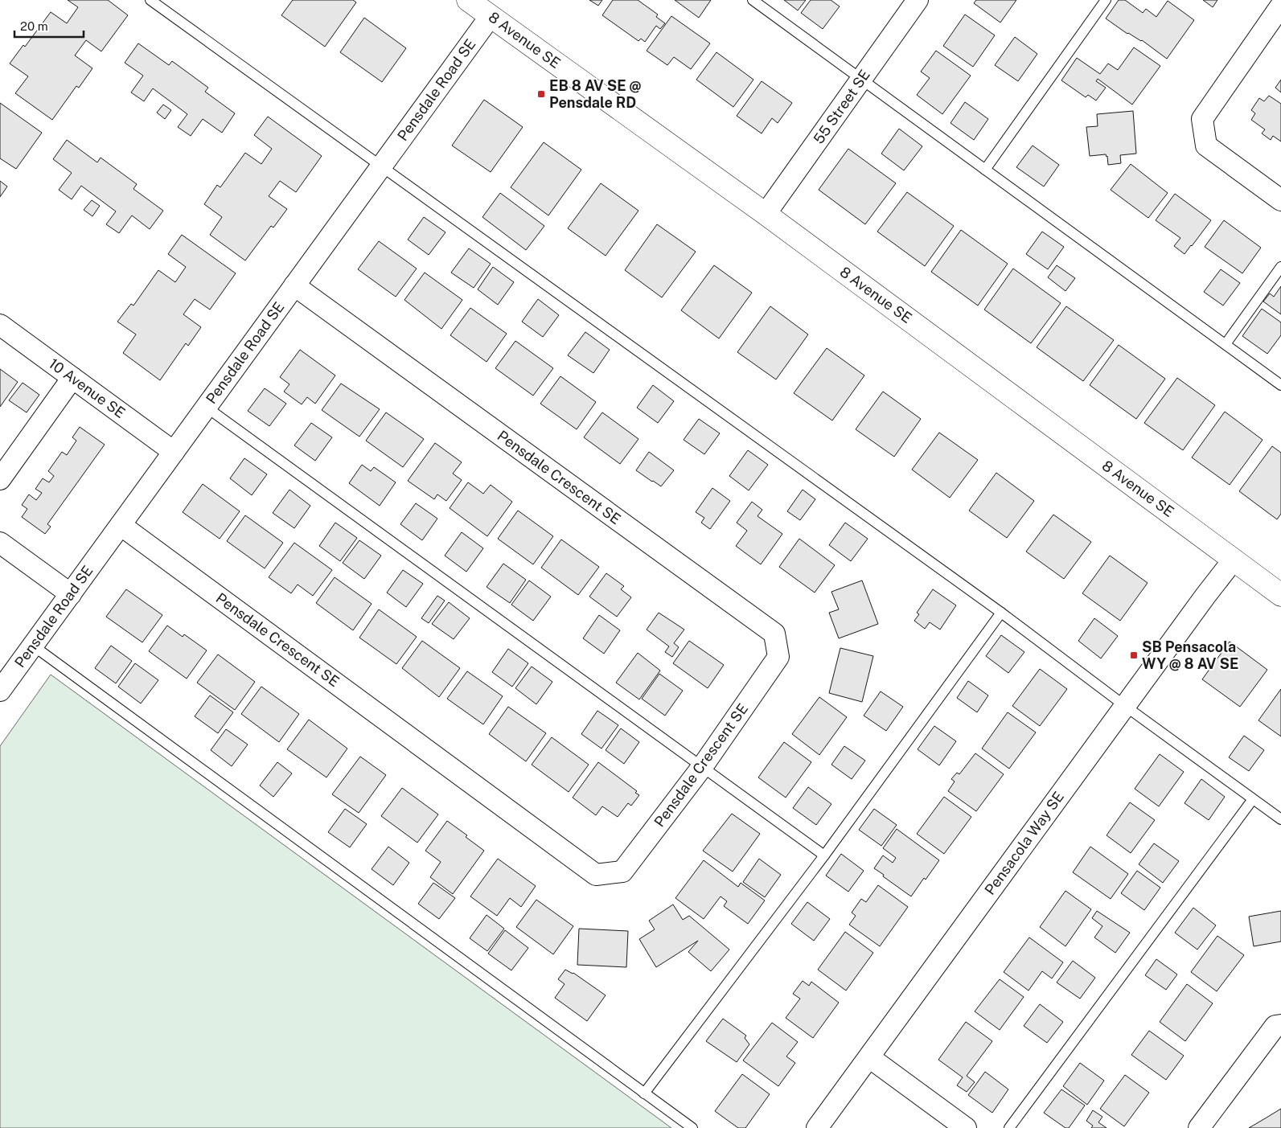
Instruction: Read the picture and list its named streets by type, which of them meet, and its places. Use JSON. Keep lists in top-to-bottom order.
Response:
{
  "streets": {
    "street": [
      "8 Avenue SE",
      "Pensdale Road SE",
      "55 Street SE",
      "10 Avenue SE",
      "Pensdale Crescent SE",
      "Pensacola Way SE"
    ]
  },
  "crossings": [
    ["8 Avenue SE", "Pensdale Road SE"],
    ["8 Avenue SE", "55 Street SE"],
    ["8 Avenue SE", "Pensacola Way SE"],
    ["Pensdale Road SE", "10 Avenue SE"],
    ["Pensdale Road SE", "Pensdale Crescent SE"]
  ],
  "places": {
    "transit": ["EB 8 AV SE @ Pensdale RD", "SB Pensacola WY @ 8 AV SE"]
  },
  "scale_bar": "20 m"
}
